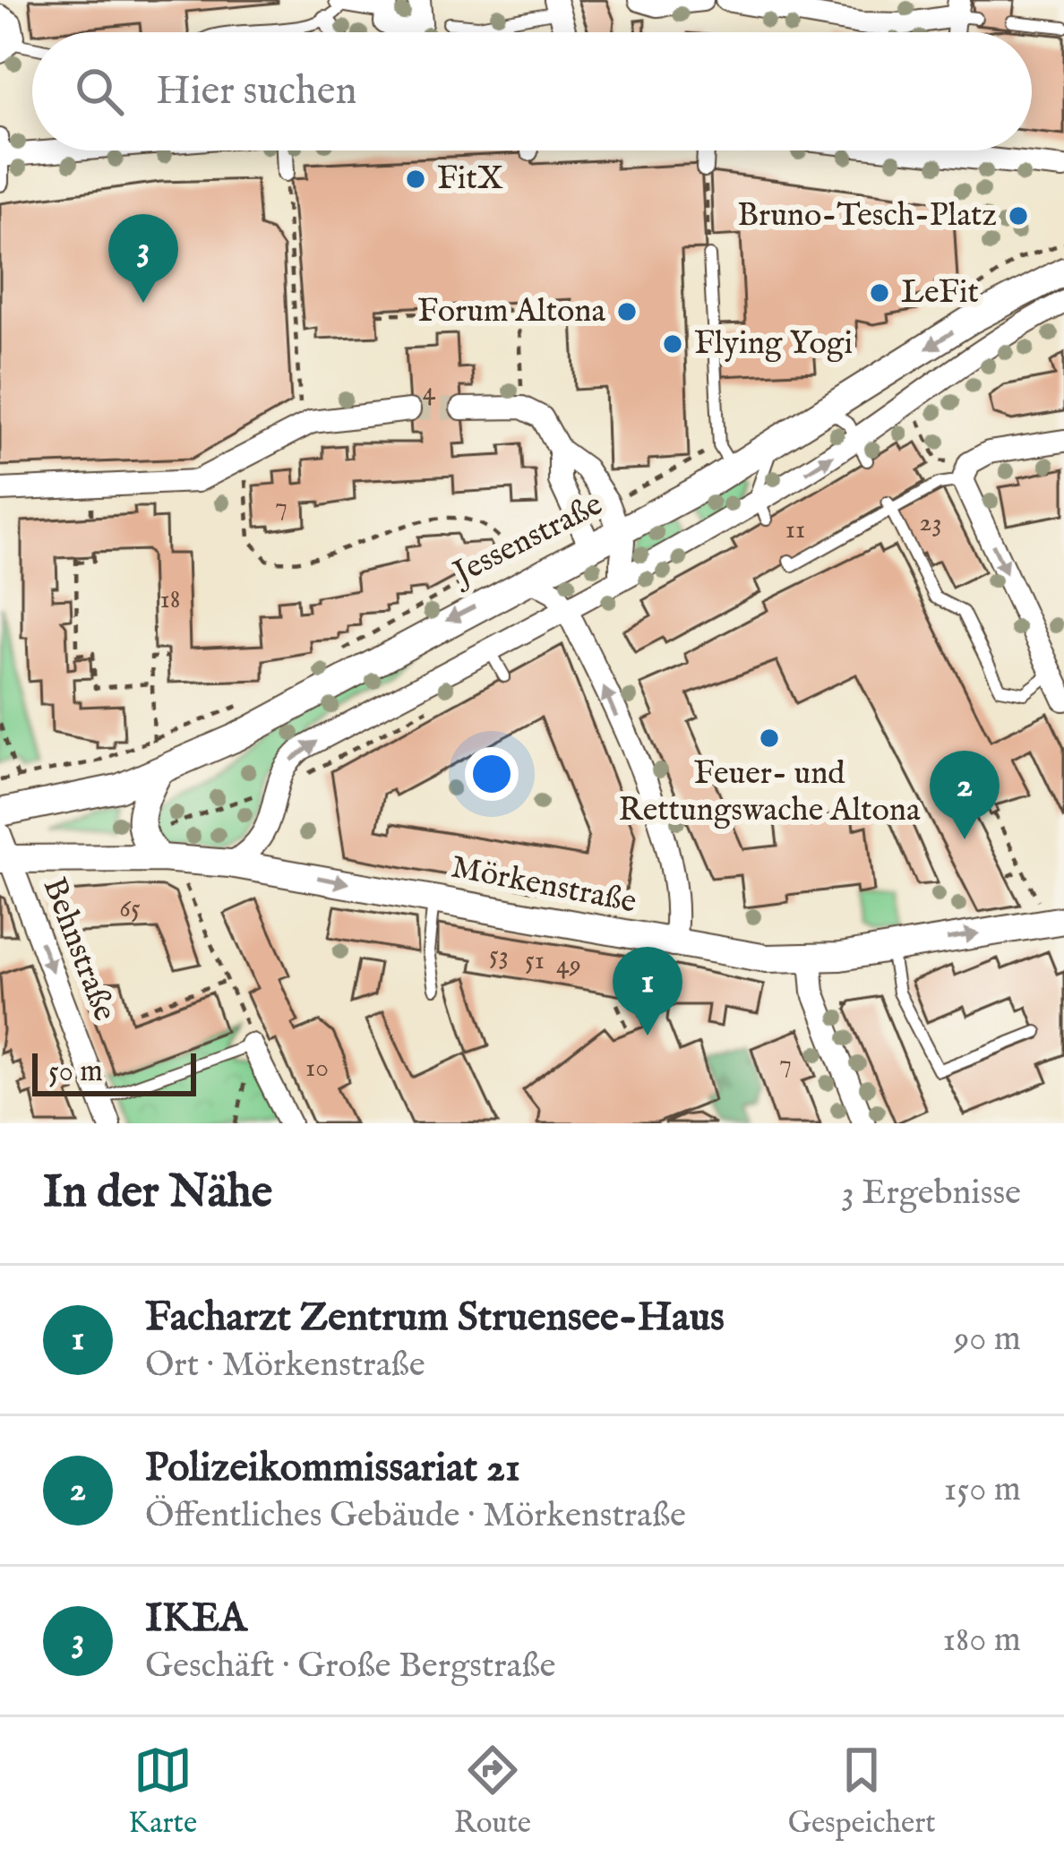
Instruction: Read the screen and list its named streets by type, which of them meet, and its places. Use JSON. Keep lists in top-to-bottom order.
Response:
{
  "streets": {
    "street": ["Jessenstraße", "Mörkenstraße", "Behnstraße"]
  },
  "crossings": [
    ["Mörkenstraße", "Behnstraße"]
  ],
  "one_way": ["Behnstraße"],
  "places": [
    "FitX",
    "Bruno-Tesch-Platz",
    "LeFit",
    "Forum Altona",
    "Flying Yogi",
    "Feuer- und Rettungswache Altona"
  ],
  "house_numbers": [
    "4",
    "7",
    "23",
    "11",
    "18",
    "65",
    "53",
    "51",
    "49",
    "7",
    "10"
  ],
  "scale_bar": "50 m",
  "page": {
    "search": "Hier suchen",
    "pins": ["3", "2", "1"],
    "scale": "50 m",
    "heading": ["In der Nähe", "3 Ergebnisse"],
    "list": [
      {
        "mark": "1",
        "name": "Facharzt Zentrum Struensee-Haus",
        "note": "Ort · Mörkenstraße",
        "value": "90 m"
      },
      {
        "mark": "2",
        "name": "Polizeikommissariat 21",
        "note": "Öffentliches Gebäude · Mörkenstraße",
        "value": "150 m"
      },
      {
        "mark": "3",
        "name": "IKEA",
        "note": "Geschäft · Große Bergstraße",
        "value": "180 m"
      }
    ],
    "nav": ["Karte", "Route", "Gespeichert"]
  }
}
